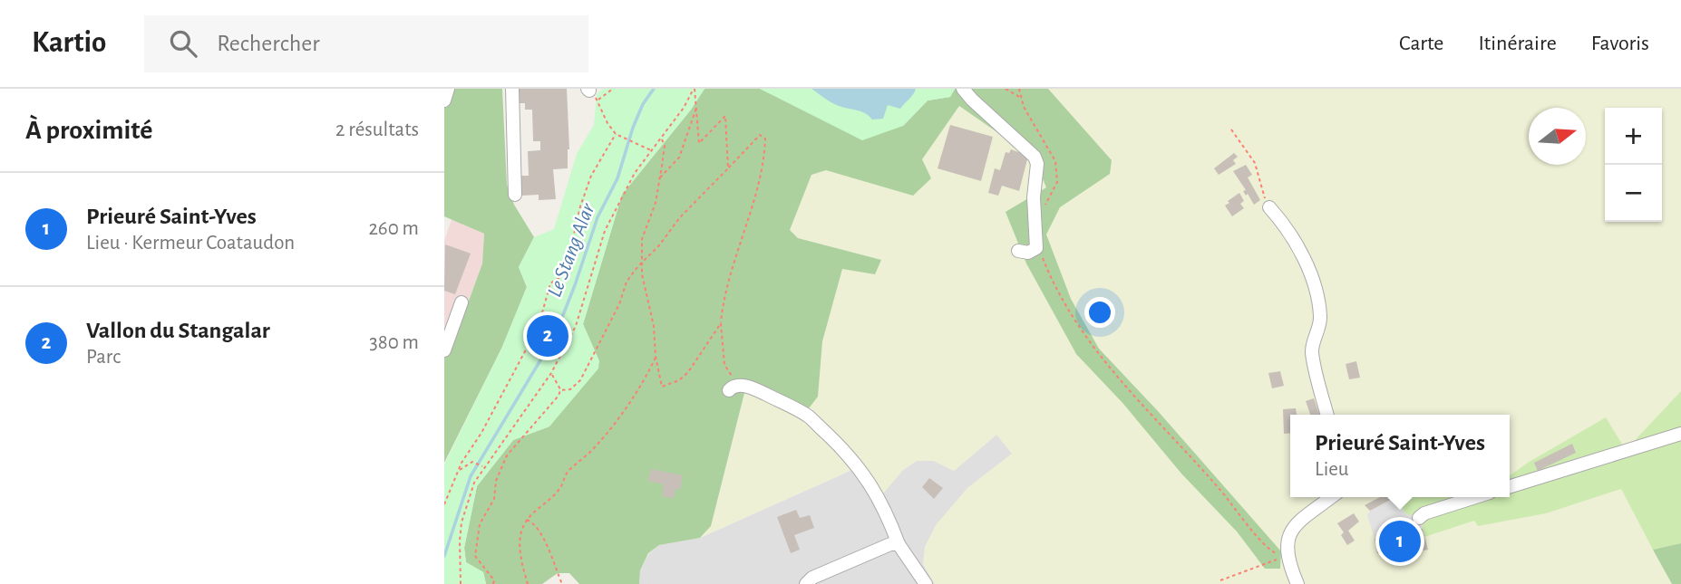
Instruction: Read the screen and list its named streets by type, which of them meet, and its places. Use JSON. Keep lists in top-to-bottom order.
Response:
{
  "water": ["Le Stang Alar"],
  "north": "right",
  "page": {
    "header": "Kartio",
    "search": "Rechercher",
    "nav": ["Carte", "Itinéraire", "Favoris"],
    "heading": ["À proximité", "2 résultats"],
    "map_buttons": ["+", "−"],
    "list": [
      {
        "mark": "1",
        "name": "Prieuré Saint-Yves",
        "note": "Lieu · Kermeur Coataudon",
        "value": "260 m"
      },
      {
        "mark": "2",
        "name": "Vallon du Stangalar",
        "note": "Parc",
        "value": "380 m"
      }
    ],
    "pins": ["2", "1"],
    "popup": ["Prieuré Saint-Yves", "Lieu"]
  }
}
